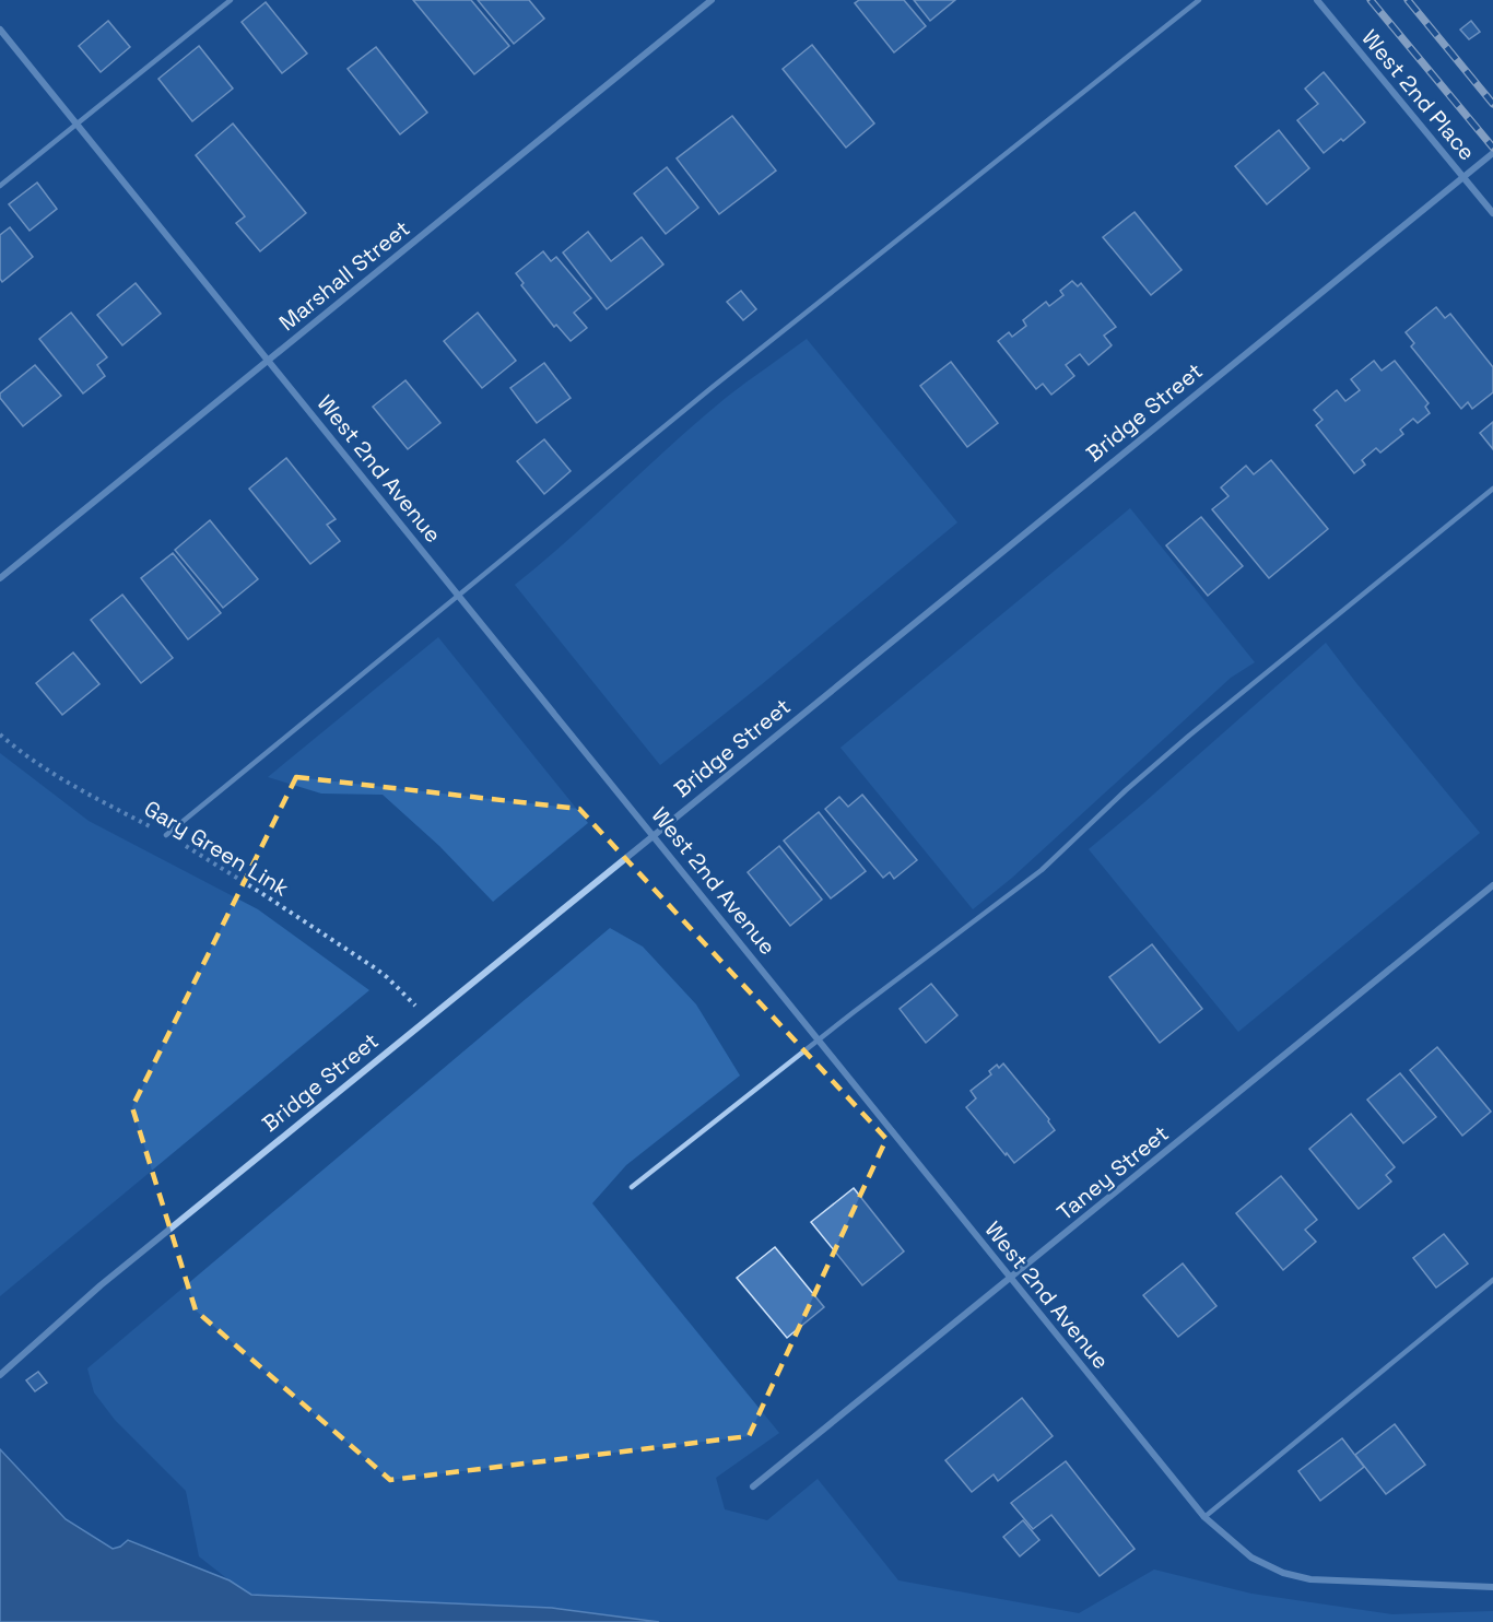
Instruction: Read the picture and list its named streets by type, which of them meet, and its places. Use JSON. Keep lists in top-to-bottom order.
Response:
{
  "streets": {
    "street": [
      "West 2nd Place",
      "Marshall Street",
      "Bridge Street",
      "West 2nd Avenue",
      "Taney Street"
    ],
    "path": ["Gary Green Link"]
  },
  "crossings": [
    ["West 2nd Place", "Bridge Street"],
    ["Marshall Street", "West 2nd Avenue"],
    ["Bridge Street", "West 2nd Avenue"],
    ["West 2nd Avenue", "Taney Street"]
  ]
}
